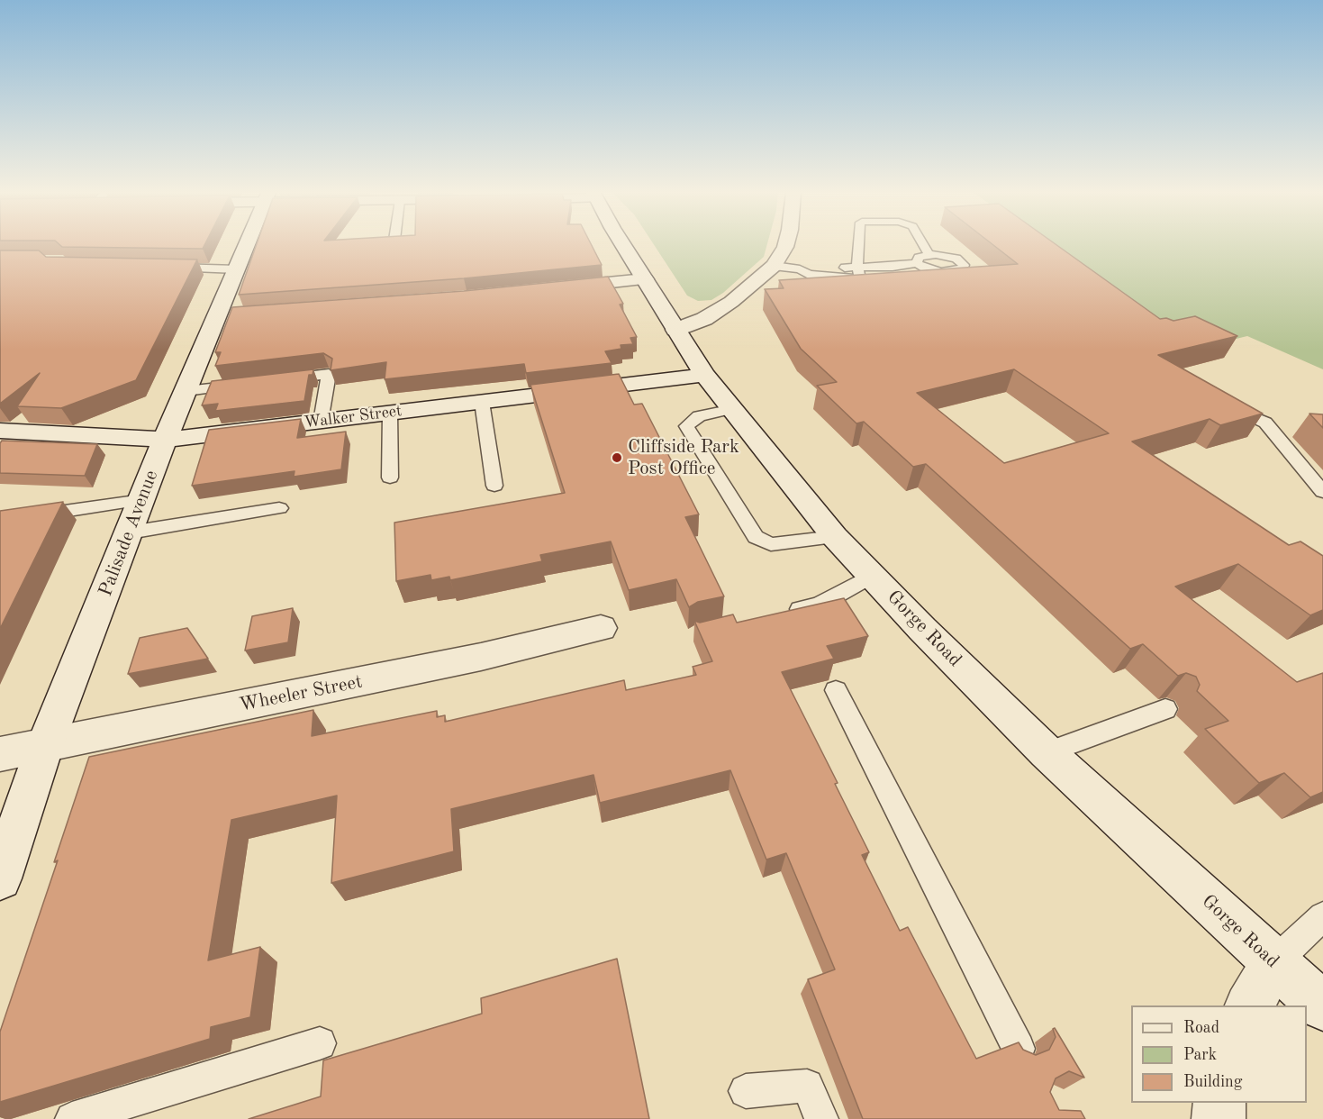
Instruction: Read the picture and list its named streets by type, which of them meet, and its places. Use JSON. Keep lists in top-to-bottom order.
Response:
{
  "streets": {
    "street": [
      "Walker Street",
      "Palisade Avenue",
      "Gorge Road",
      "Wheeler Street"
    ]
  },
  "crossings": [
    ["Walker Street", "Palisade Avenue"],
    ["Walker Street", "Gorge Road"],
    ["Palisade Avenue", "Wheeler Street"]
  ],
  "places": ["Cliffside Park Post Office"],
  "legend": ["Road", "Park", "Building"]
}
